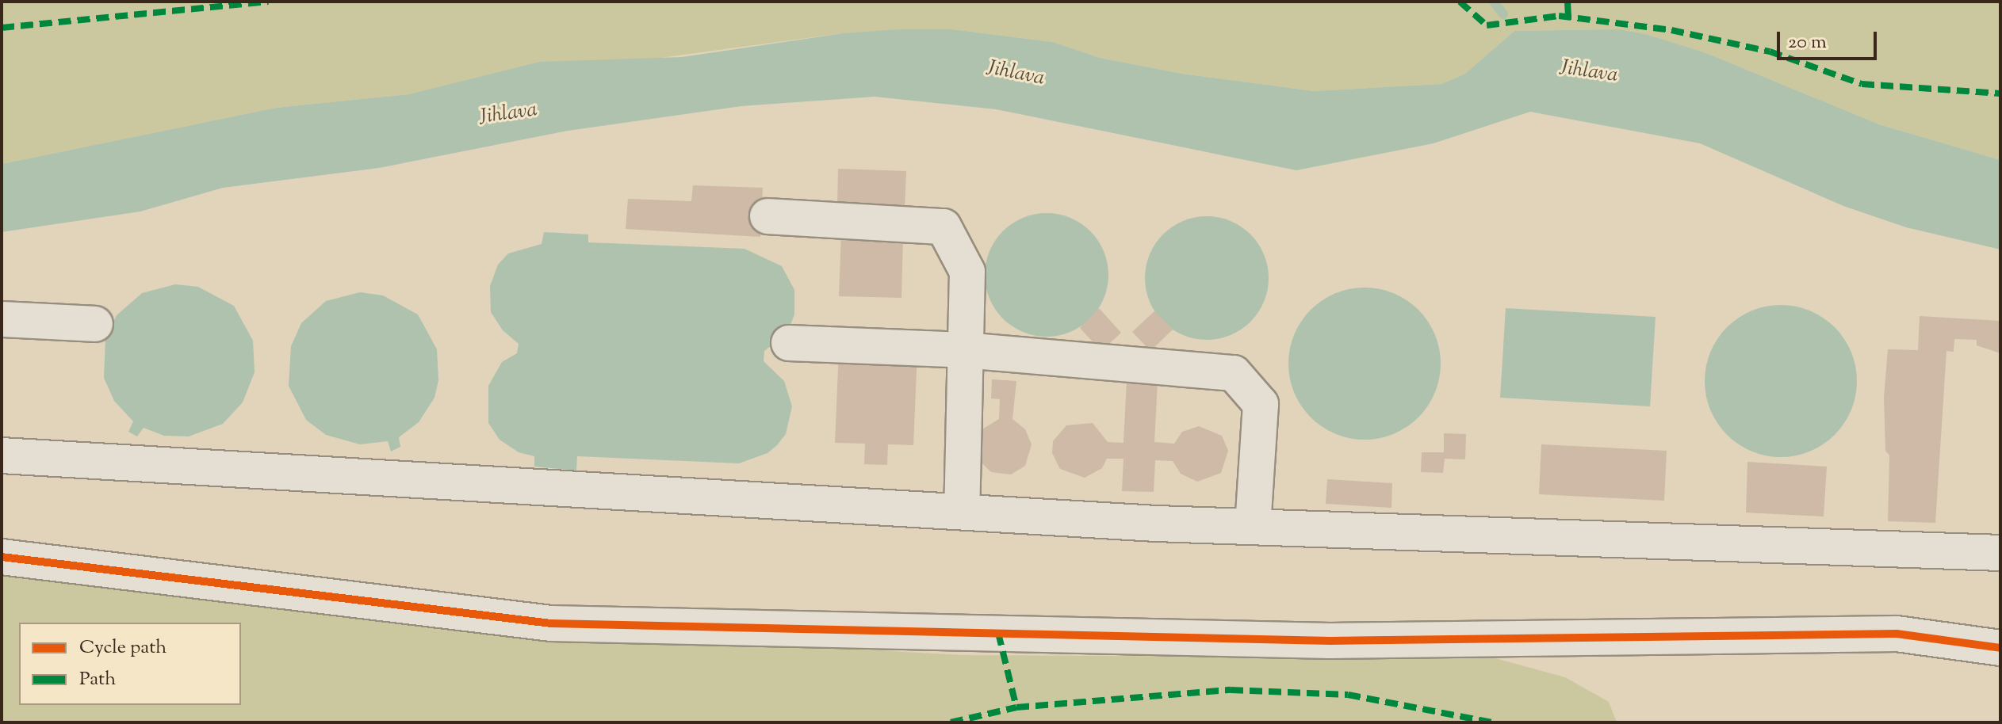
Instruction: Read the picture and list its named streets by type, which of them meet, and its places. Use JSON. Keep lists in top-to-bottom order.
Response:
{
  "water": ["Jihlava"],
  "legend": ["Cycle path", "Path"],
  "scale_bar": "20 m"
}
